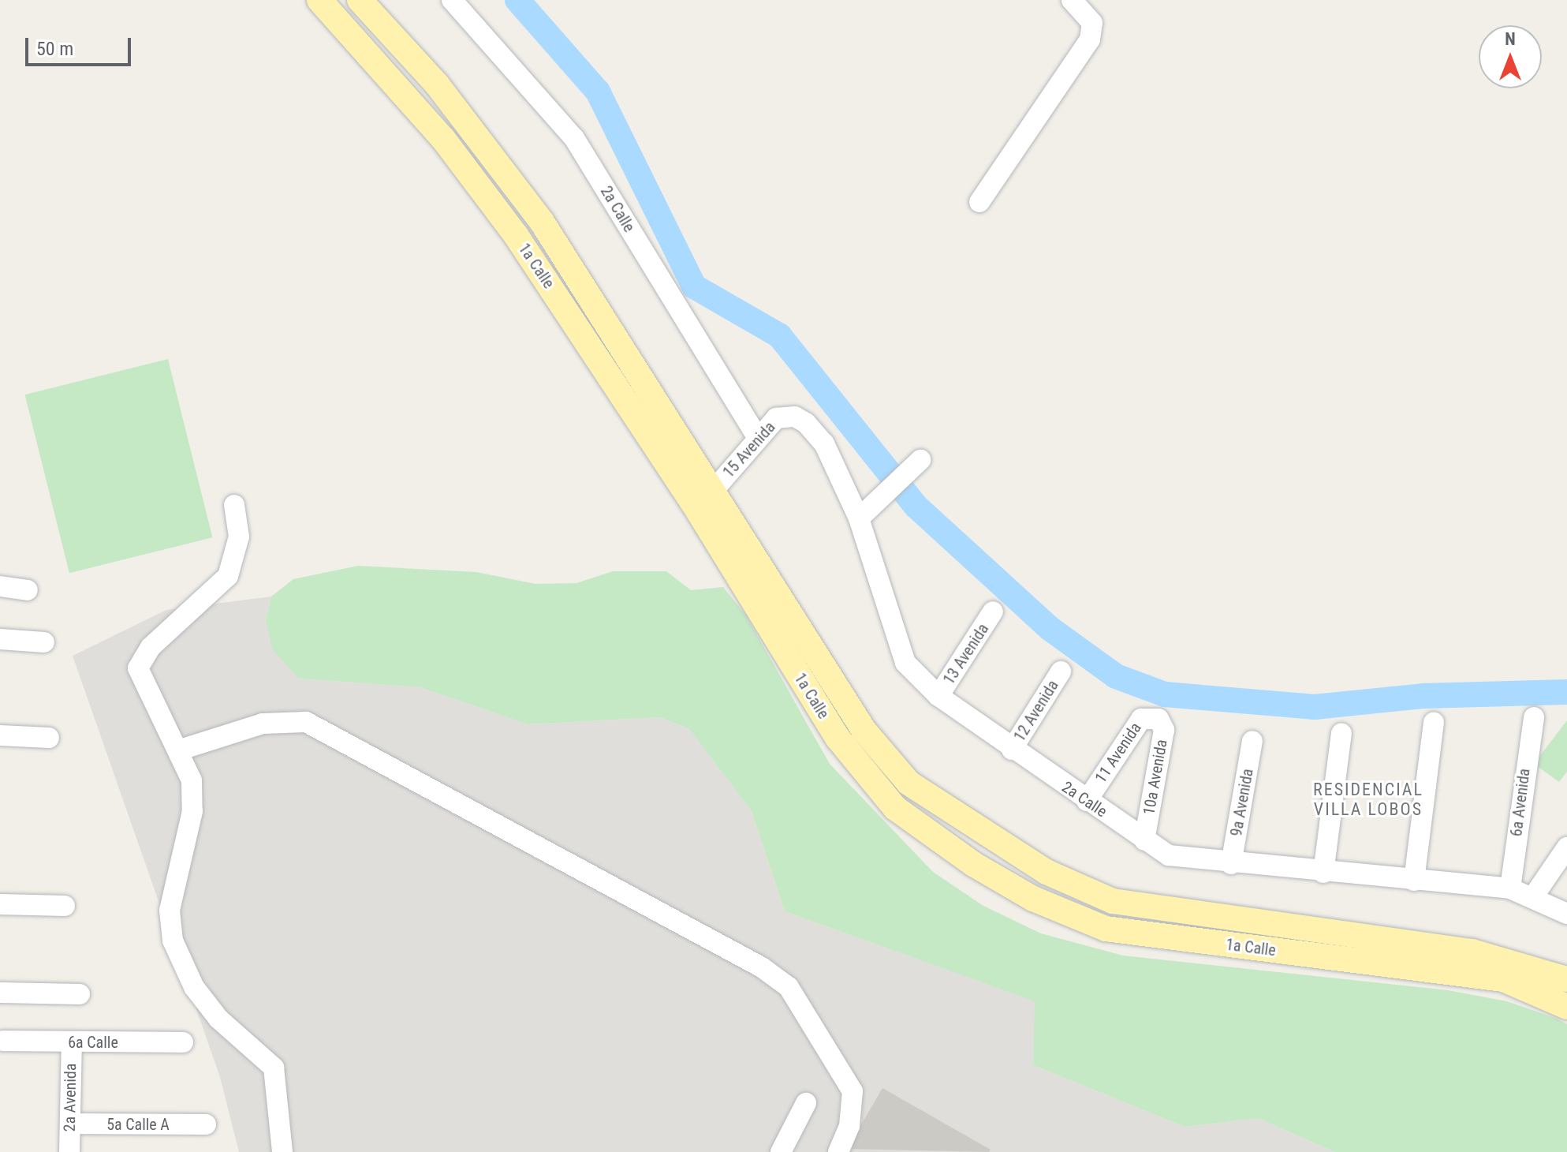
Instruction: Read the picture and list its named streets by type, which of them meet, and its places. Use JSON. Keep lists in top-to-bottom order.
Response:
{
  "streets": {
    "main road": ["1a Calle"],
    "street": [
      "2a Calle",
      "15 Avenida",
      "13 Avenida",
      "12 Avenida",
      "11 Avenida",
      "10a Avenida",
      "9a Avenida",
      "6a Avenida",
      "6a Calle",
      "2a Avenida",
      "5a Calle A"
    ]
  },
  "crossings": [
    ["2a Calle", "15 Avenida"],
    ["2a Calle", "13 Avenida"],
    ["2a Calle", "12 Avenida"],
    ["2a Calle", "11 Avenida"],
    ["2a Calle", "10a Avenida"],
    ["2a Calle", "9a Avenida"],
    ["2a Calle", "6a Avenida"],
    ["1a Calle", "15 Avenida"],
    ["11 Avenida", "10a Avenida"],
    ["6a Calle", "2a Avenida"],
    ["2a Avenida", "5a Calle A"]
  ],
  "districts": ["RESIDENCIAL VILLA LOBOS"],
  "scale_bar": "50 m",
  "north": "top"
}
